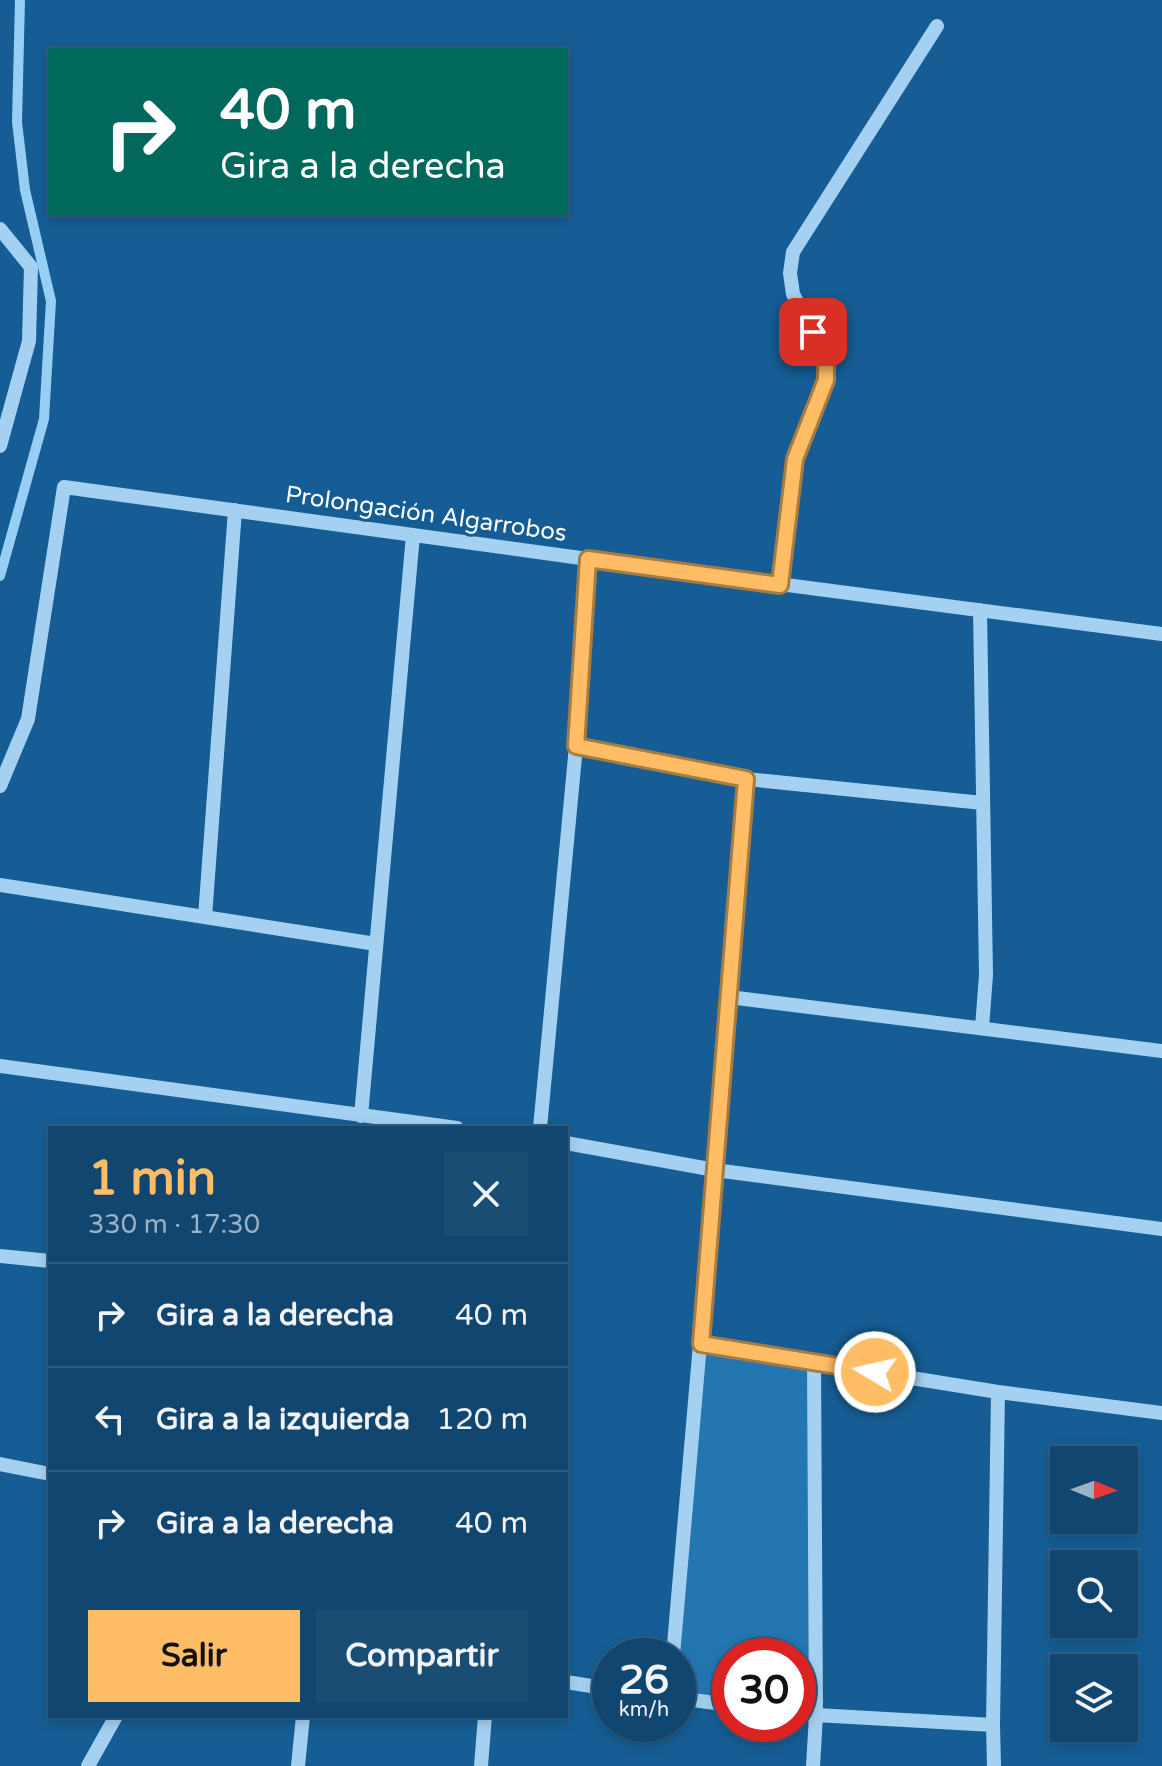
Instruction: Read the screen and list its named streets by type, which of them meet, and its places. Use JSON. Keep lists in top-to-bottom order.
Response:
{
  "streets": {
    "street": ["Prolongación Algarrobos"]
  },
  "north": "right",
  "page": {
    "turn": ["40 m", "Gira a la derecha"],
    "heading": ["1 min", "330 m · 17:30"],
    "list": [
      {
        "name": "Gira a la derecha",
        "value": "40 m"
      },
      {
        "name": "Gira a la izquierda",
        "value": "120 m"
      },
      {
        "name": "Gira a la derecha",
        "value": "40 m"
      }
    ],
    "buttons": ["Salir", "Compartir"],
    "speed": "26 km/h",
    "limit": "30"
  }
}
